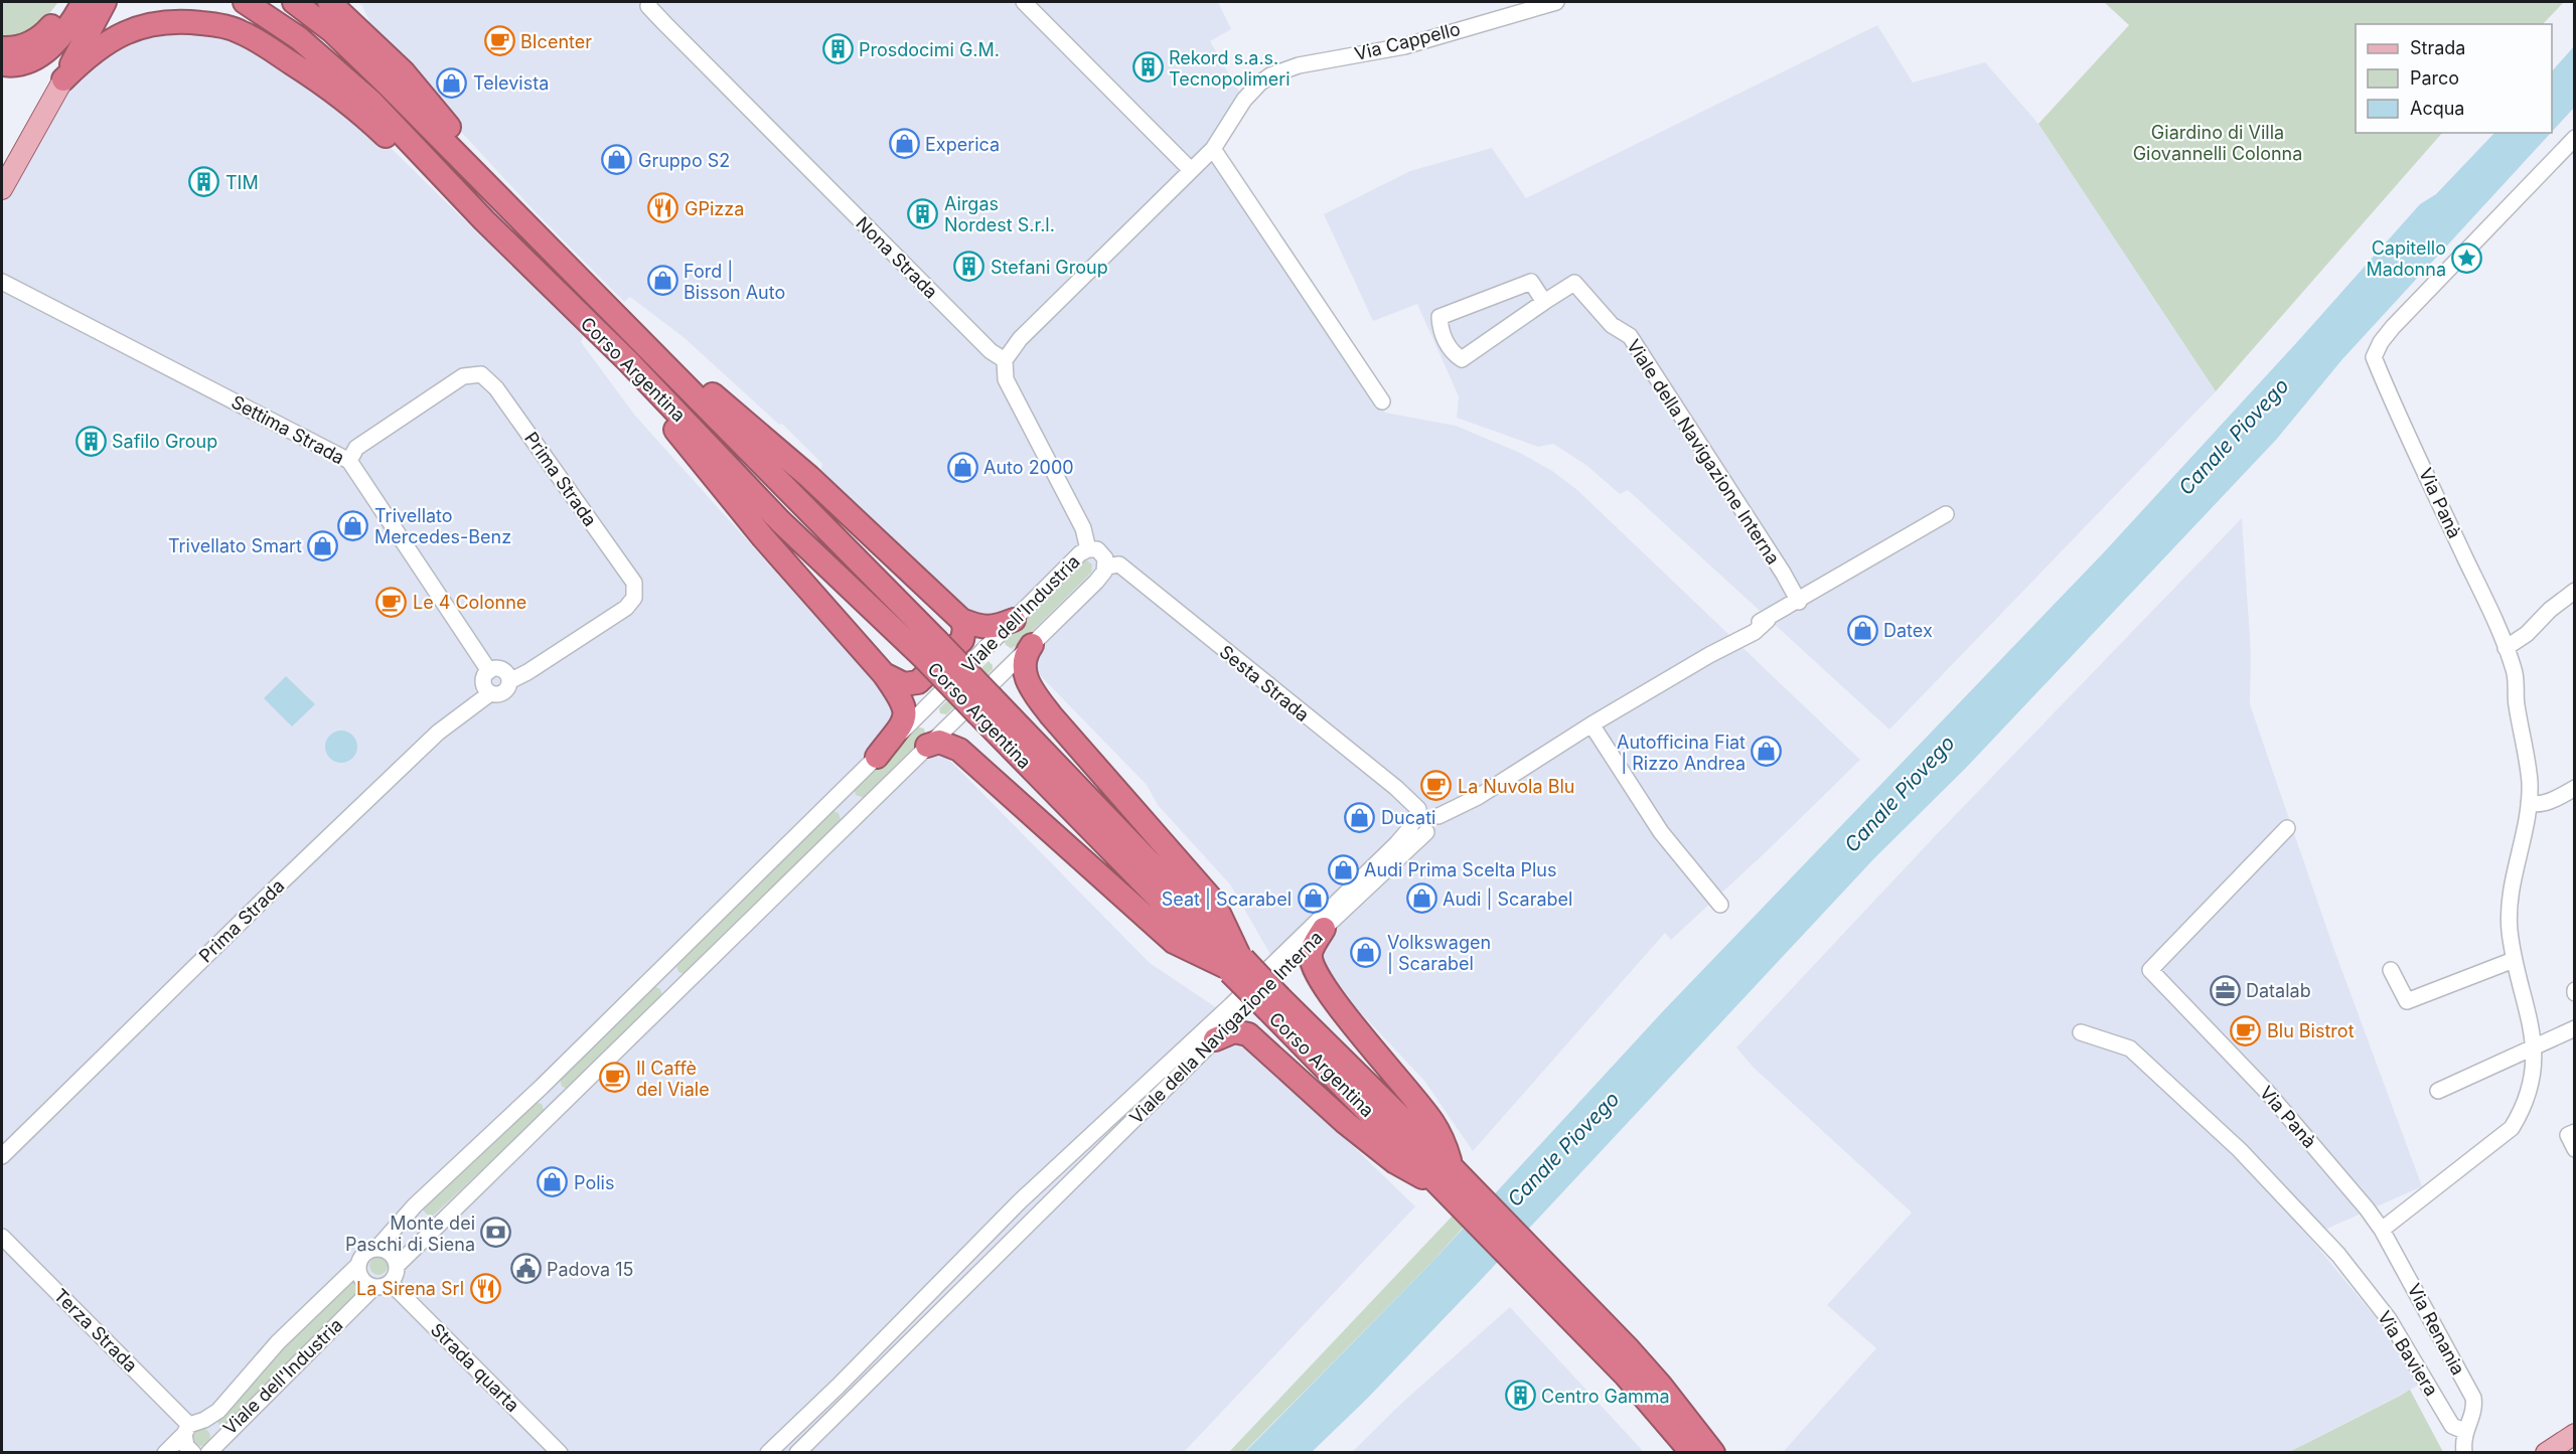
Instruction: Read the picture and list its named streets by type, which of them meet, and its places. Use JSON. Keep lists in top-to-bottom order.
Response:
{
  "streets": {
    "highway": ["Corso Argentina"],
    "street": [
      "Via Cappello",
      "Nona Strada",
      "Settima Strada",
      "Viale della Navigazione Interna",
      "Prima Strada",
      "Via Panà",
      "Viale dell'Industria",
      "Sesta Strada",
      "Via Renania",
      "Terza Strada",
      "Via Baviera",
      "Strada quarta"
    ]
  },
  "crossings": [
    ["Settima Strada", "Prima Strada"],
    ["Viale della Navigazione Interna", "Sesta Strada"],
    ["Via Panà", "Via Renania"],
    ["Viale dell'Industria", "Sesta Strada"],
    ["Viale dell'Industria", "Terza Strada"],
    ["Viale dell'Industria", "Strada quarta"],
    ["Via Renania", "Via Baviera"]
  ],
  "water": ["Canale Piovego"],
  "parks": ["Giardino di Villa Giovannelli Colonna"],
  "places": {
    "cafe": [
      "BIcenter",
      "Le 4 Colonne",
      "La Nuvola Blu",
      "Blu Bistrot",
      "Il Caffè del Viale"
    ],
    "building": [
      "Prosdocimi G.M.",
      "Rekord s.a.s. Tecnopolimeri",
      "TIM",
      "Airgas Nordest S.r.l.",
      "Stefani Group",
      "Safilo Group",
      "Centro Gamma"
    ],
    "shop": [
      "Televista",
      "Experica",
      "Gruppo S2",
      "Ford | Bisson Auto",
      "Auto 2000",
      "Trivellato Mercedes-Benz",
      "Trivellato Smart",
      "Datex",
      "Autofficina Fiat | Rizzo Andrea",
      "Ducati",
      "Audi Prima Scelta Plus",
      "Seat | Scarabel",
      "Audi | Scarabel",
      "Volkswagen | Scarabel",
      "Polis"
    ],
    "restaurant": ["GPizza", "La Sirena Srl"],
    "place": ["Capitello Madonna"],
    "office": ["Datalab"],
    "bank": ["Monte dei Paschi di Siena"],
    "public building": ["Padova 15"]
  },
  "legend": ["Strada", "Parco", "Acqua"]
}
